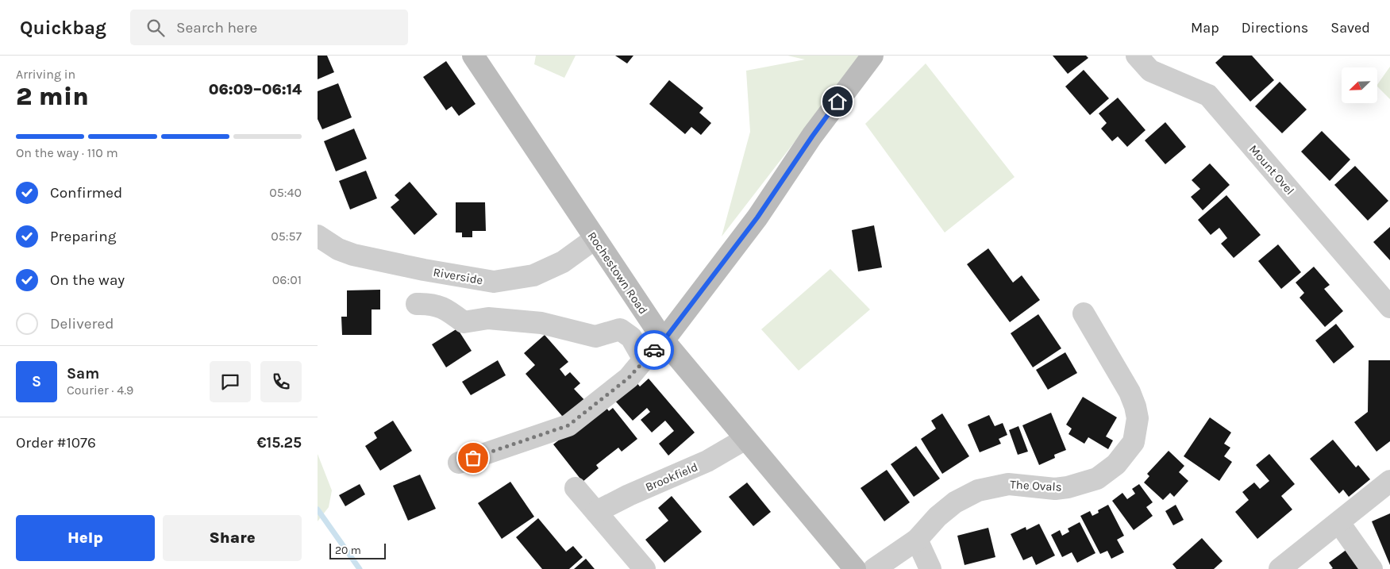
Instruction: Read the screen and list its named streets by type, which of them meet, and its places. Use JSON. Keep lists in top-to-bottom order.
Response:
{
  "streets": {
    "main road": ["Rochestown Road"],
    "street": [
      "Mount Ovel",
      "Riverside",
      "Brookfield",
      "The Ovals"
    ]
  },
  "crossings": [
    ["Rochestown Road", "Riverside"],
    ["Rochestown Road", "Brookfield"]
  ],
  "scale_bar": "20 m",
  "north": "bottom left",
  "page": {
    "header": "Quickbag",
    "search": "Search here",
    "nav": ["Map", "Directions", "Saved"],
    "heading": ["2 min", "Arriving in", "06:09–06:14"],
    "panel": [
      "Sam",
      "Courier · 4.9",
      "Order #1076",
      "€15.25"
    ],
    "bar": "On the way · 110 m",
    "list": [
      ["Confirmed", "05:40"],
      ["Preparing", "05:57"],
      ["On the way", "06:01"],
      "Delivered"
    ],
    "round": "S",
    "buttons": ["Help", "Share"],
    "scale": "20 m"
  }
}
